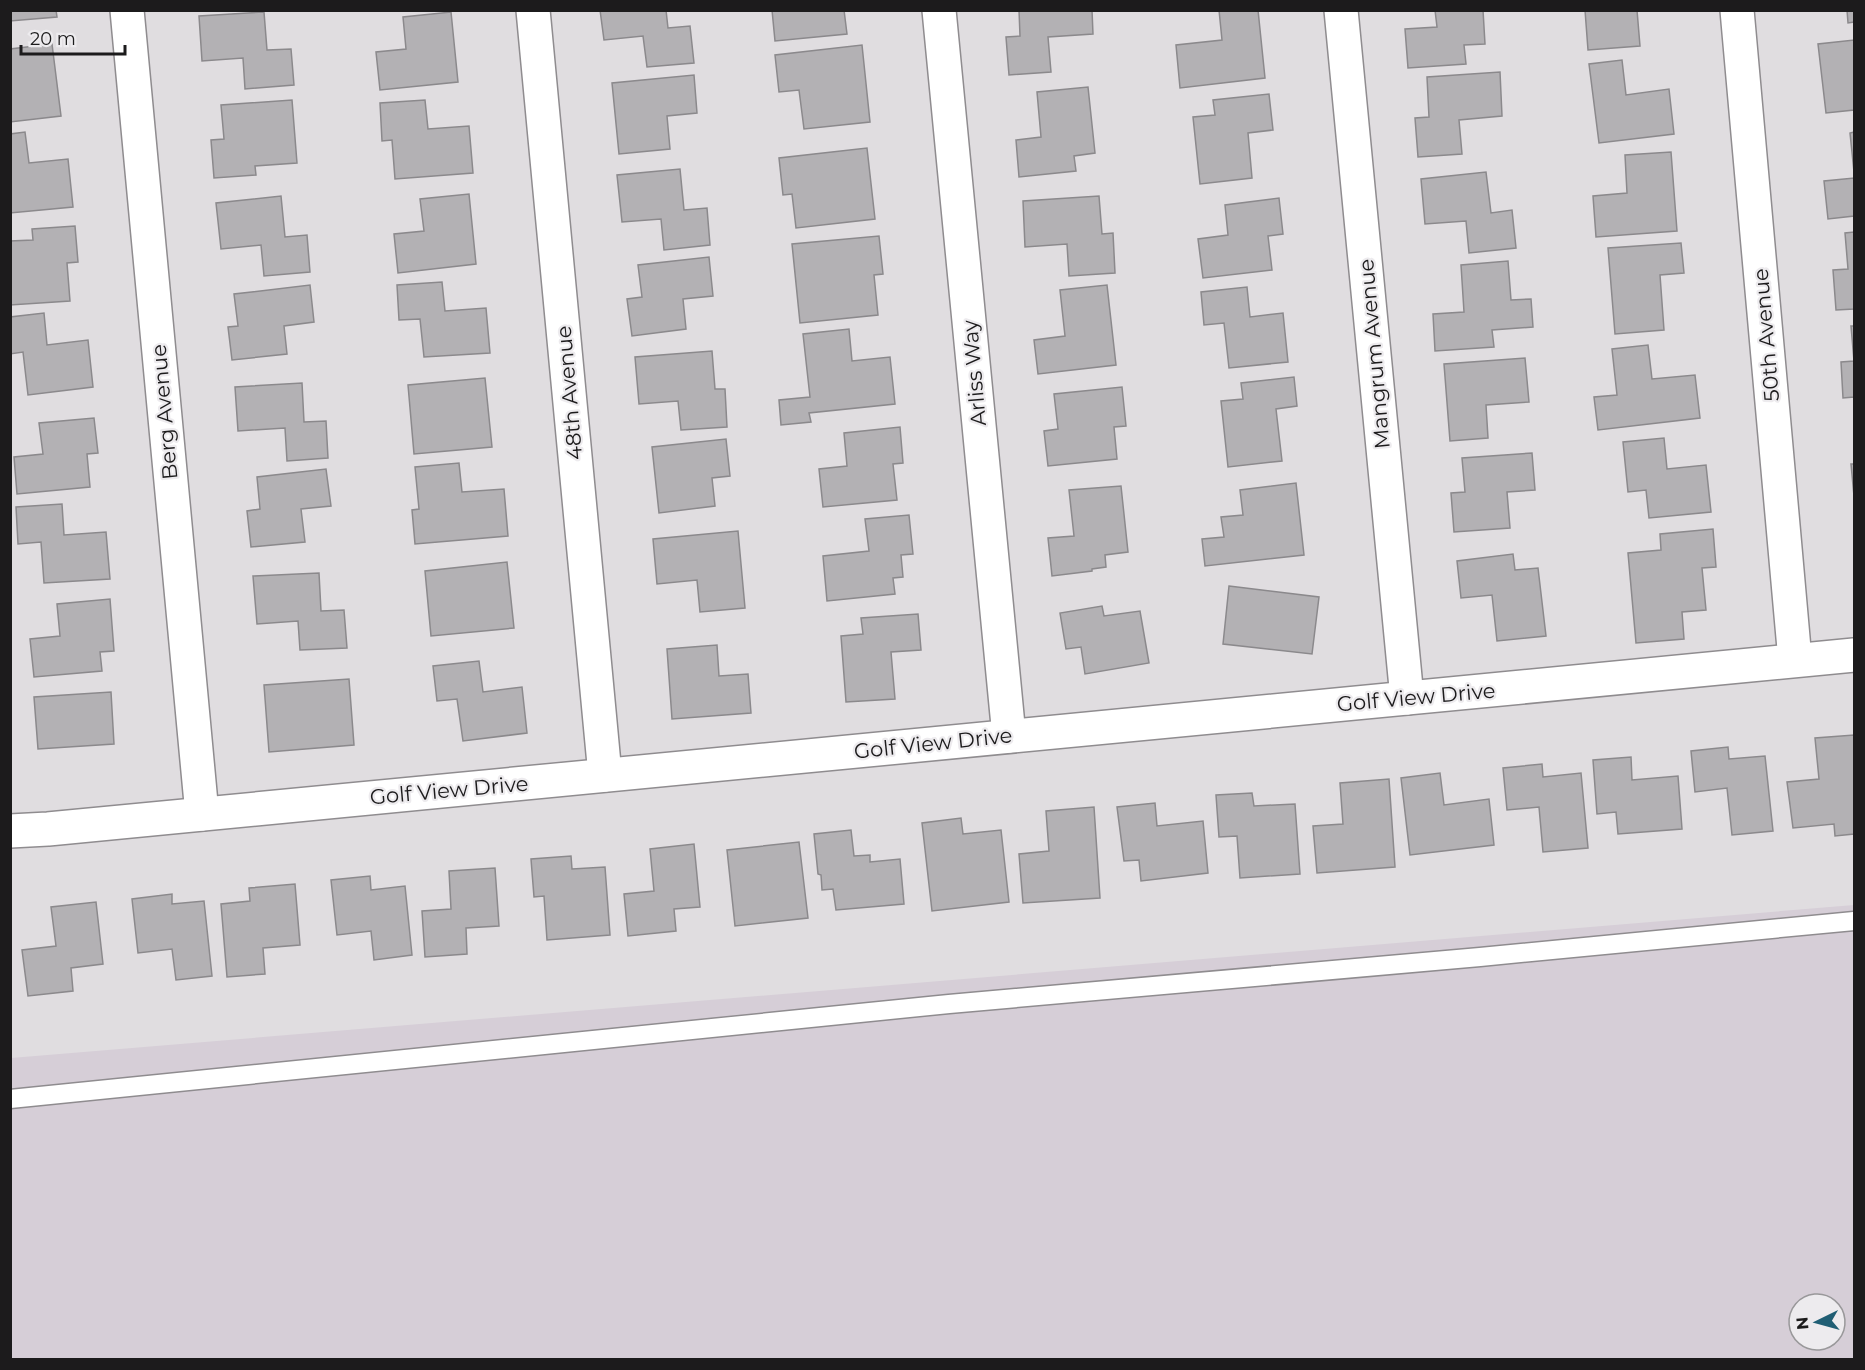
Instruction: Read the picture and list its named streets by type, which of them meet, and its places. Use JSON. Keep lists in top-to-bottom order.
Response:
{
  "streets": {
    "street": [
      "50th Avenue",
      "Mangrum Avenue",
      "Arliss Way",
      "48th Avenue",
      "Berg Avenue",
      "Golf View Drive"
    ]
  },
  "crossings": [
    ["50th Avenue", "Golf View Drive"],
    ["Mangrum Avenue", "Golf View Drive"],
    ["Arliss Way", "Golf View Drive"],
    ["48th Avenue", "Golf View Drive"],
    ["Berg Avenue", "Golf View Drive"]
  ],
  "scale_bar": "20 m",
  "north": "left"
}
